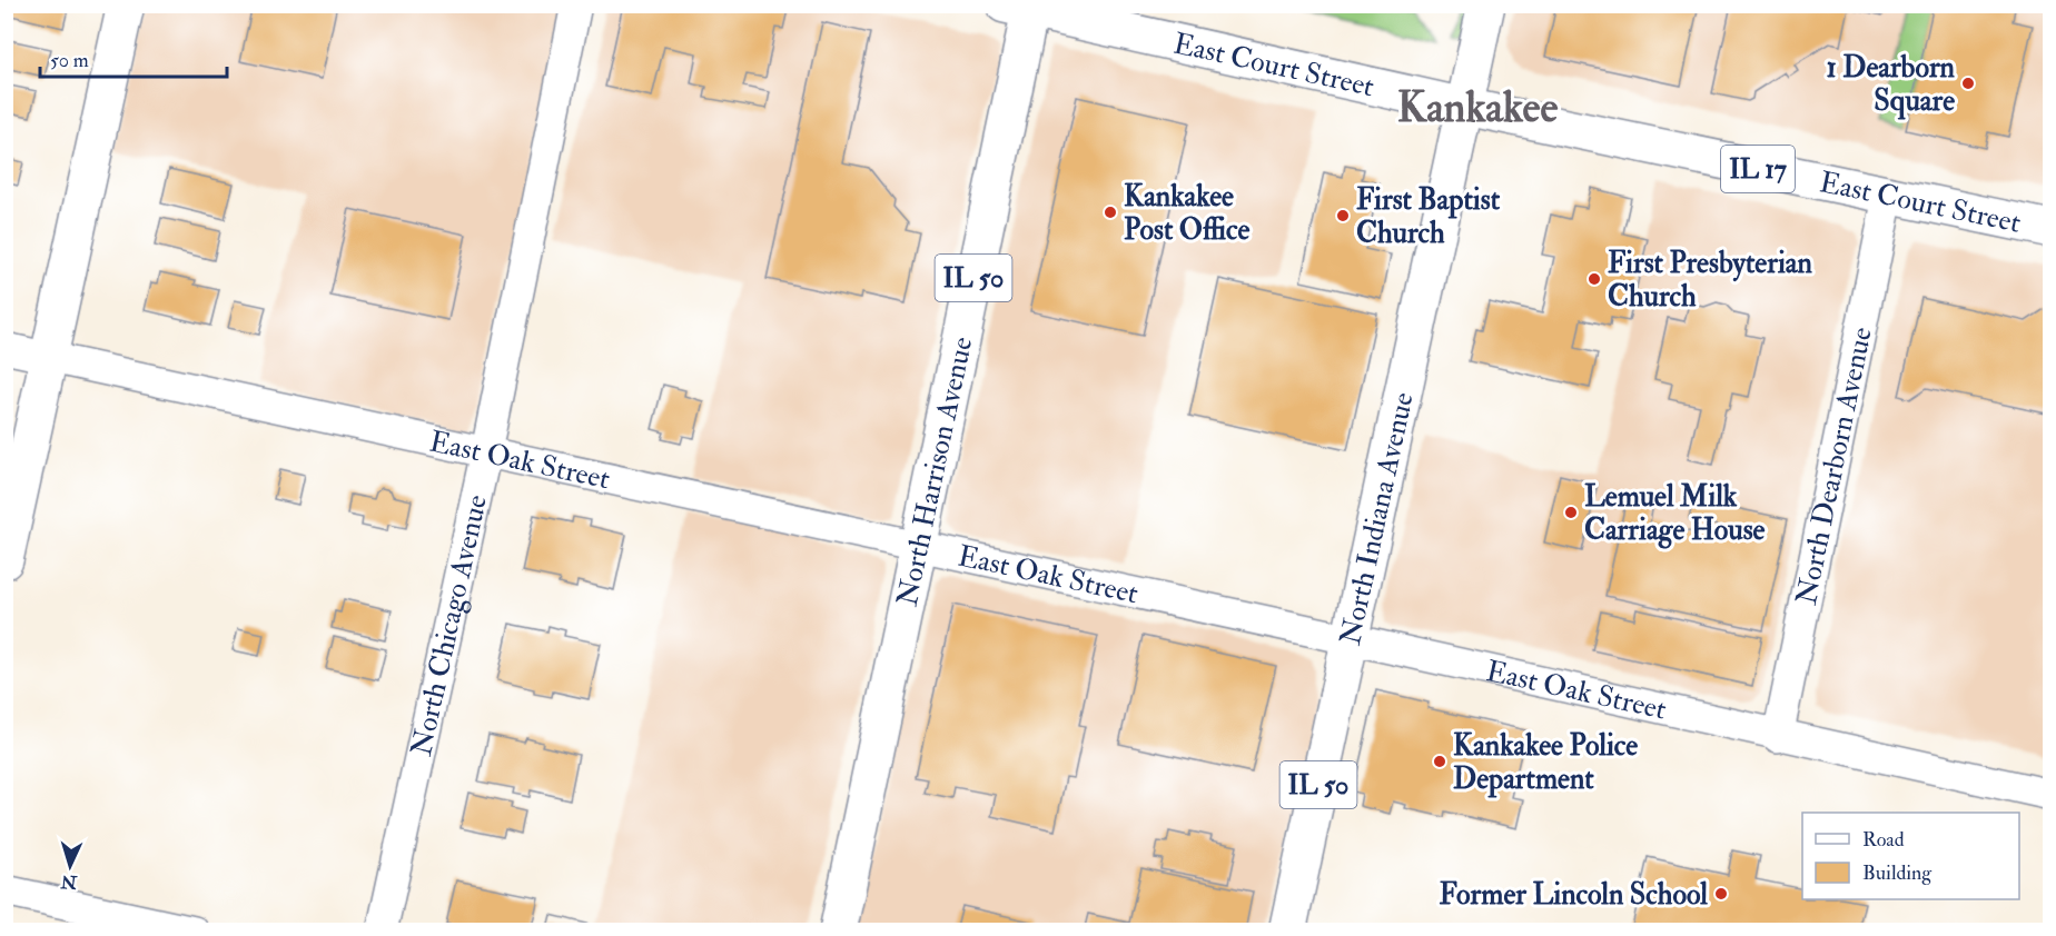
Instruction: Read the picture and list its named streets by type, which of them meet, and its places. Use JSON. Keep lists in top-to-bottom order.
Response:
{
  "streets": {
    "main road": [
      "East Court Street",
      "IL 17",
      "IL 50",
      "North Harrison Avenue",
      "North Indiana Avenue"
    ],
    "street": ["East Oak Street", "North Dearborn Avenue", "North Chicago Avenue"]
  },
  "crossings": [
    ["East Court Street", "IL 50"],
    ["East Court Street", "North Dearborn Avenue"],
    ["East Court Street", "North Harrison Avenue"],
    ["East Court Street", "North Indiana Avenue"],
    ["IL 50", "North Indiana Avenue"],
    ["East Oak Street", "North Dearborn Avenue"],
    ["East Oak Street", "North Harrison Avenue"],
    ["East Oak Street", "North Indiana Avenue"],
    ["East Oak Street", "North Chicago Avenue"]
  ],
  "districts": ["Kankakee"],
  "places": [
    "1 Dearborn Square",
    "Kankakee Post Office",
    "First Baptist Church",
    "First Presbyterian Church",
    "Lemuel Milk Carriage House",
    "Kankakee Police Department",
    "Former Lincoln School"
  ],
  "legend": ["Road", "Building"],
  "scale_bar": "50 m",
  "north": "bottom"
}
